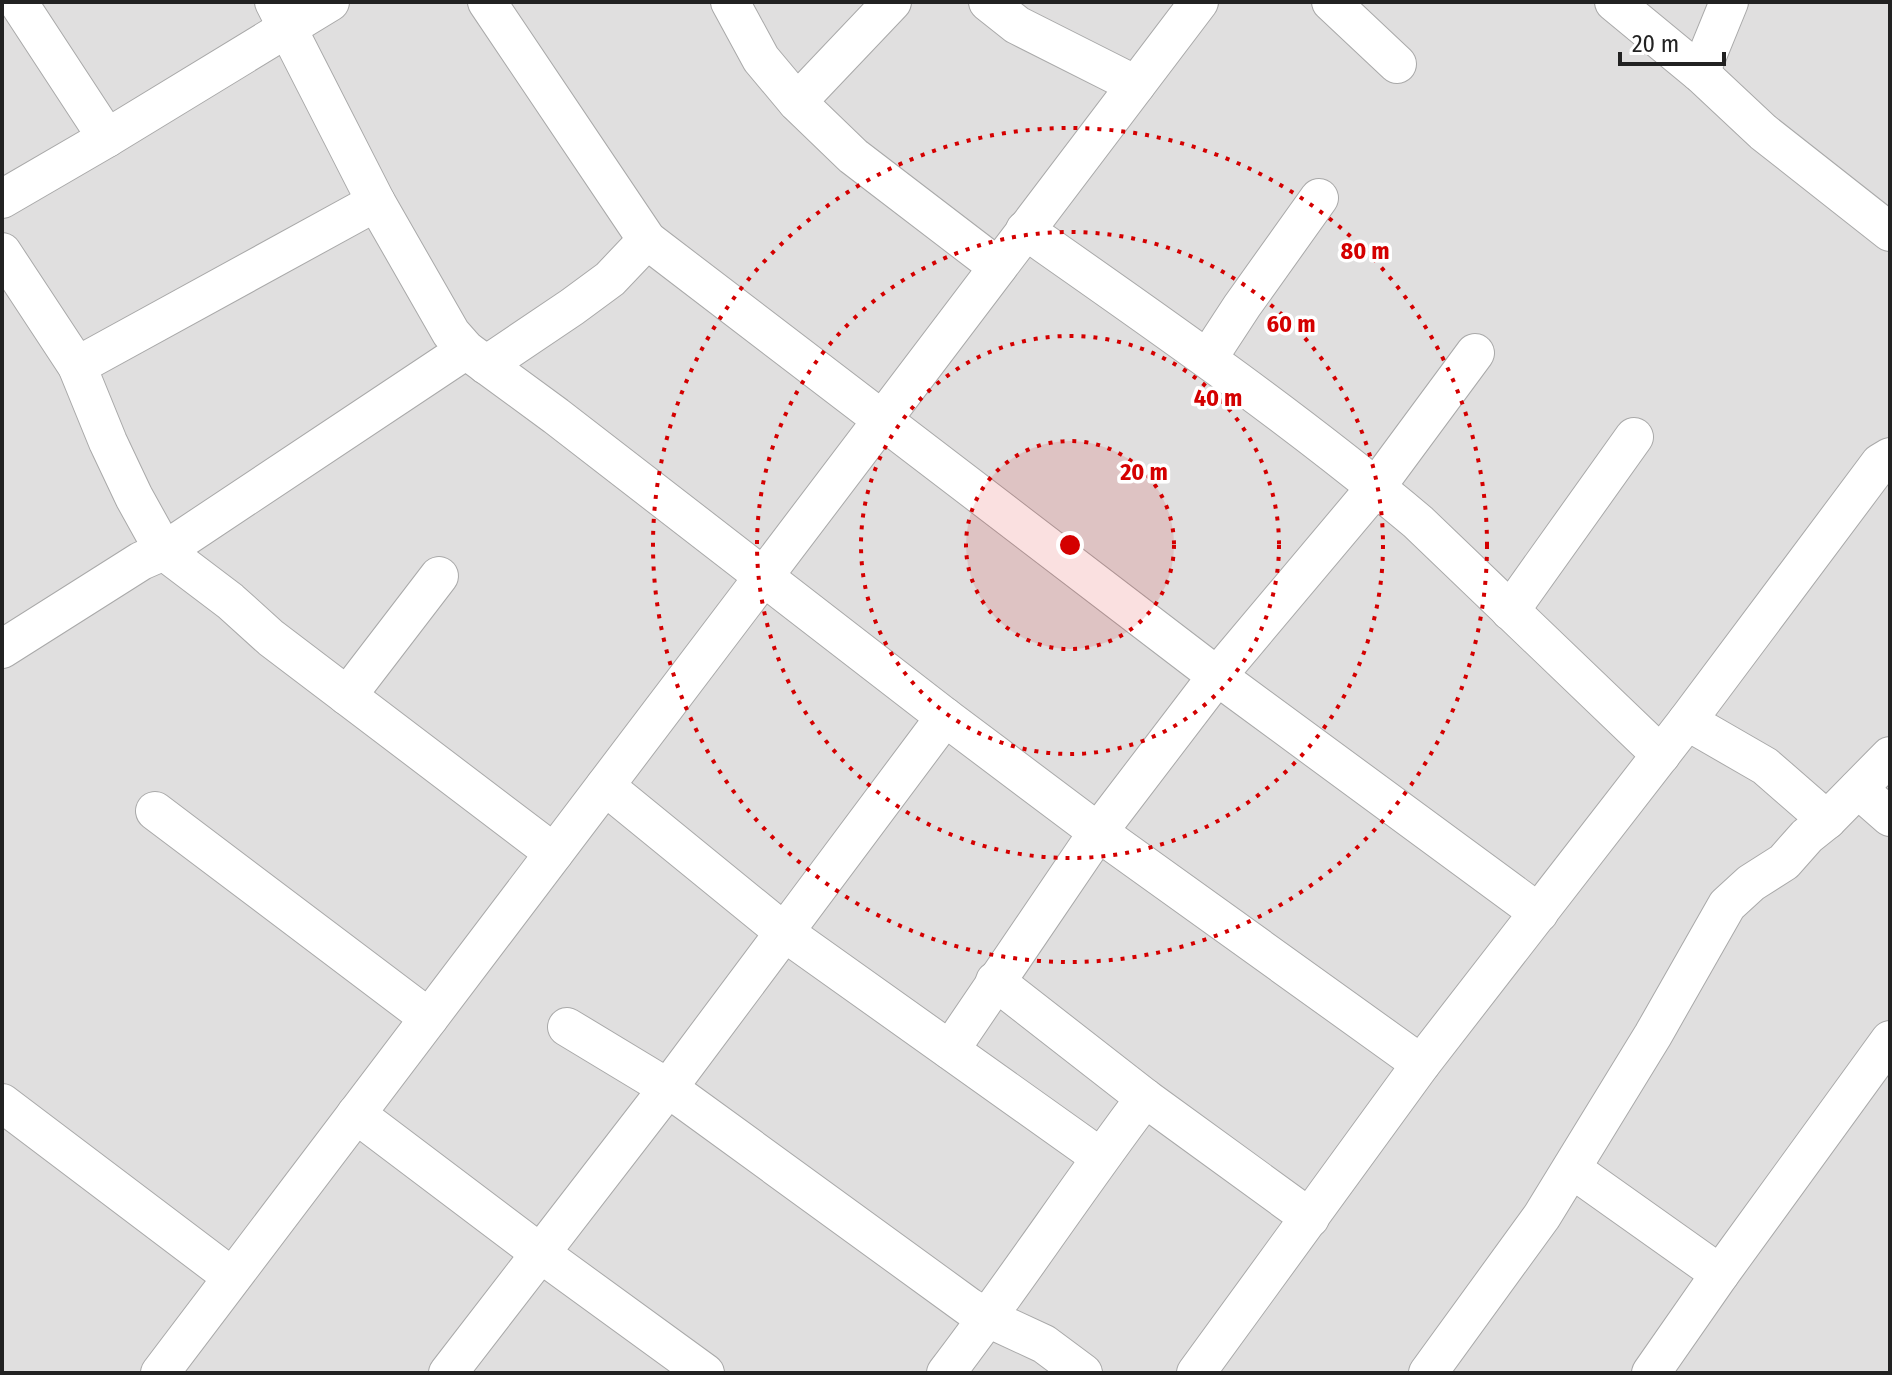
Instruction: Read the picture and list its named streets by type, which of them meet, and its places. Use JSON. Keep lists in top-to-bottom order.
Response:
{
  "scale_bar": "20 m",
  "rings": [
    "80 m",
    "60 m",
    "40 m",
    "20 m"
  ]
}
